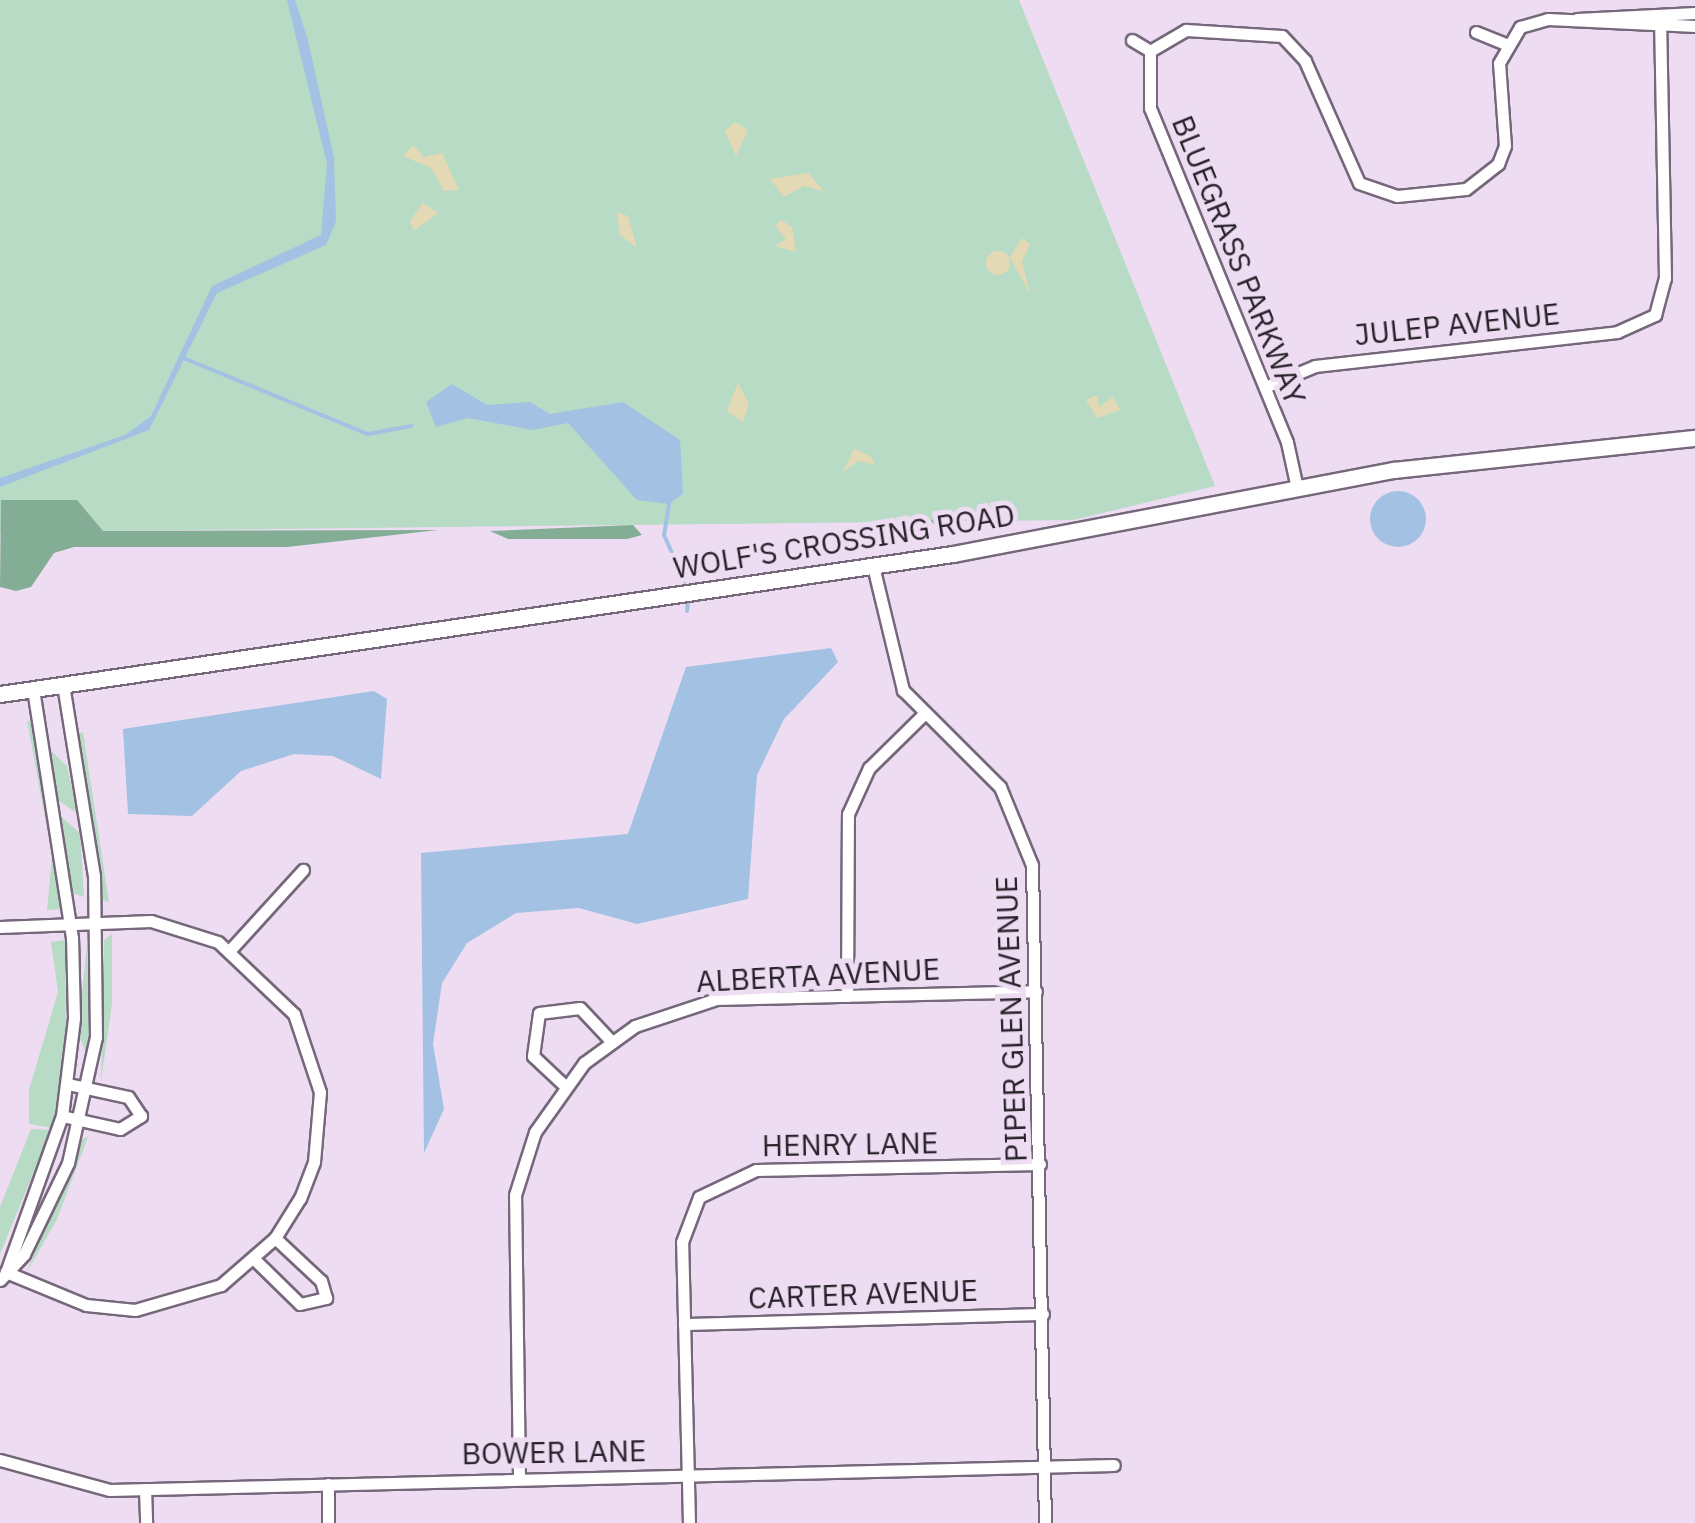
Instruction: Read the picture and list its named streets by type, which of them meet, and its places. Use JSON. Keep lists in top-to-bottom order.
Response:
{
  "streets": {
    "main road": ["WOLF'S CROSSING ROAD"],
    "street": [
      "BLUEGRASS PARKWAY",
      "JULEP AVENUE",
      "ALBERTA AVENUE",
      "PIPER GLEN AVENUE",
      "HENRY LANE",
      "CARTER AVENUE",
      "BOWER LANE"
    ]
  },
  "crossings": [
    ["BLUEGRASS PARKWAY", "JULEP AVENUE"],
    ["BLUEGRASS PARKWAY", "WOLF'S CROSSING ROAD"],
    ["WOLF'S CROSSING ROAD", "PIPER GLEN AVENUE"],
    ["ALBERTA AVENUE", "PIPER GLEN AVENUE"],
    ["ALBERTA AVENUE", "BOWER LANE"],
    ["PIPER GLEN AVENUE", "HENRY LANE"],
    ["PIPER GLEN AVENUE", "CARTER AVENUE"],
    ["PIPER GLEN AVENUE", "BOWER LANE"],
    ["HENRY LANE", "CARTER AVENUE"],
    ["HENRY LANE", "BOWER LANE"]
  ]
}
